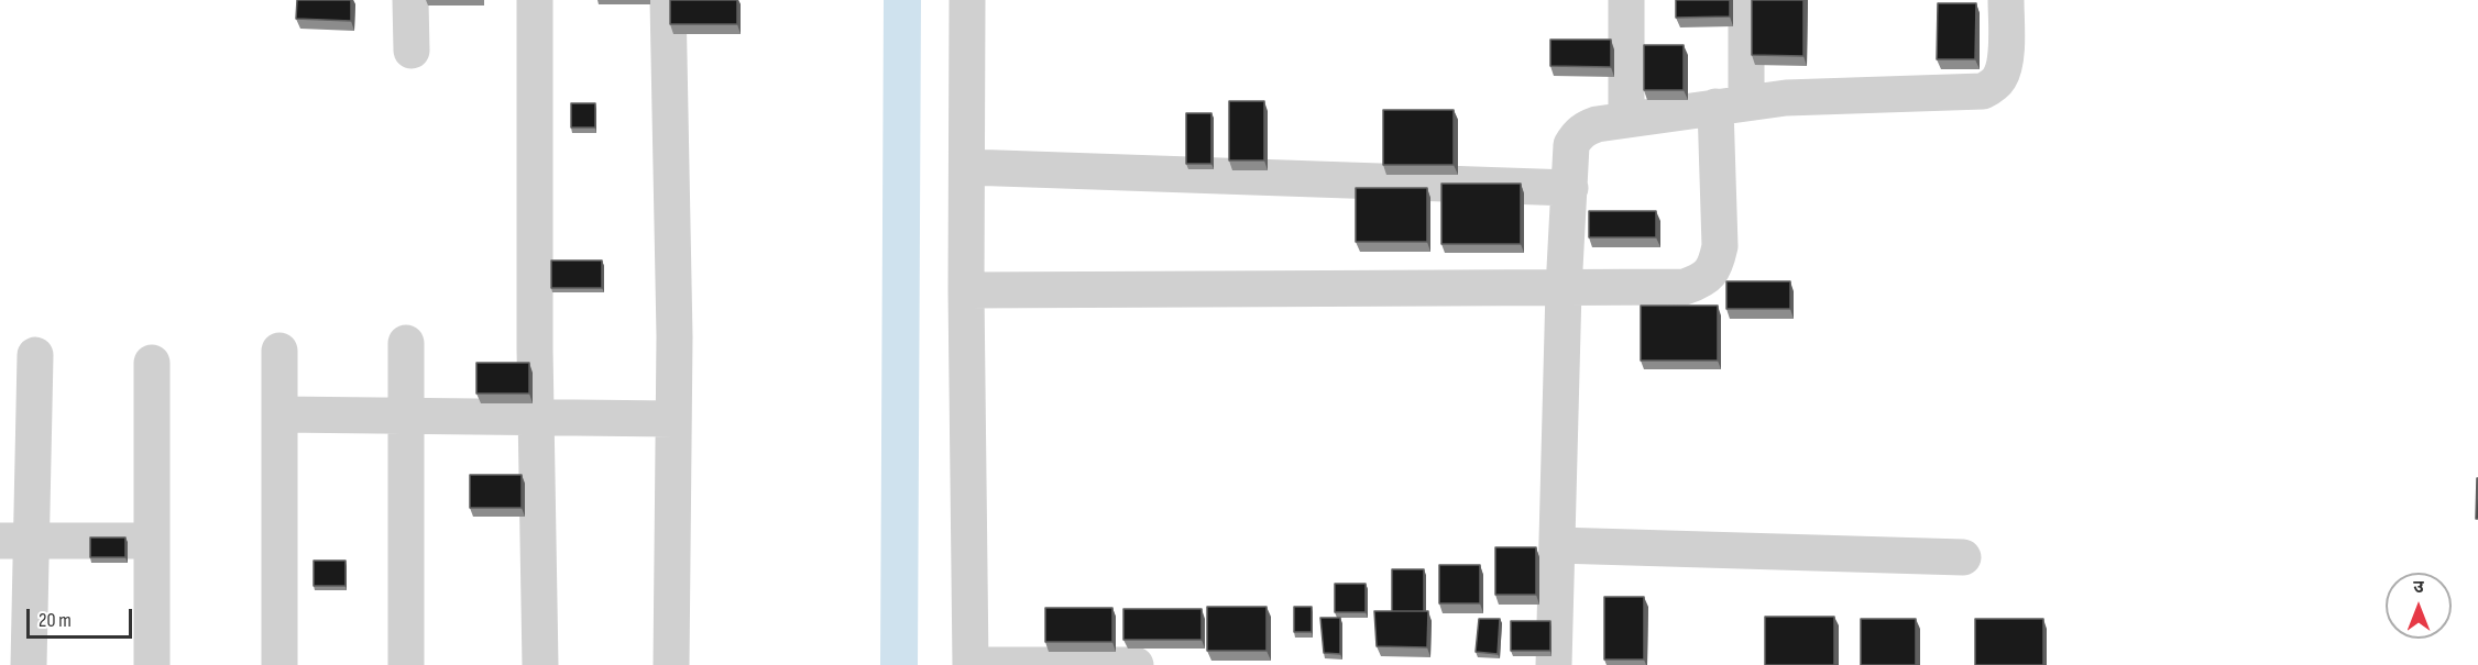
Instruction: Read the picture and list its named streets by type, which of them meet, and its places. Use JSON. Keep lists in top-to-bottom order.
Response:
{
  "scale_bar": "20 m",
  "north": "top"
}
